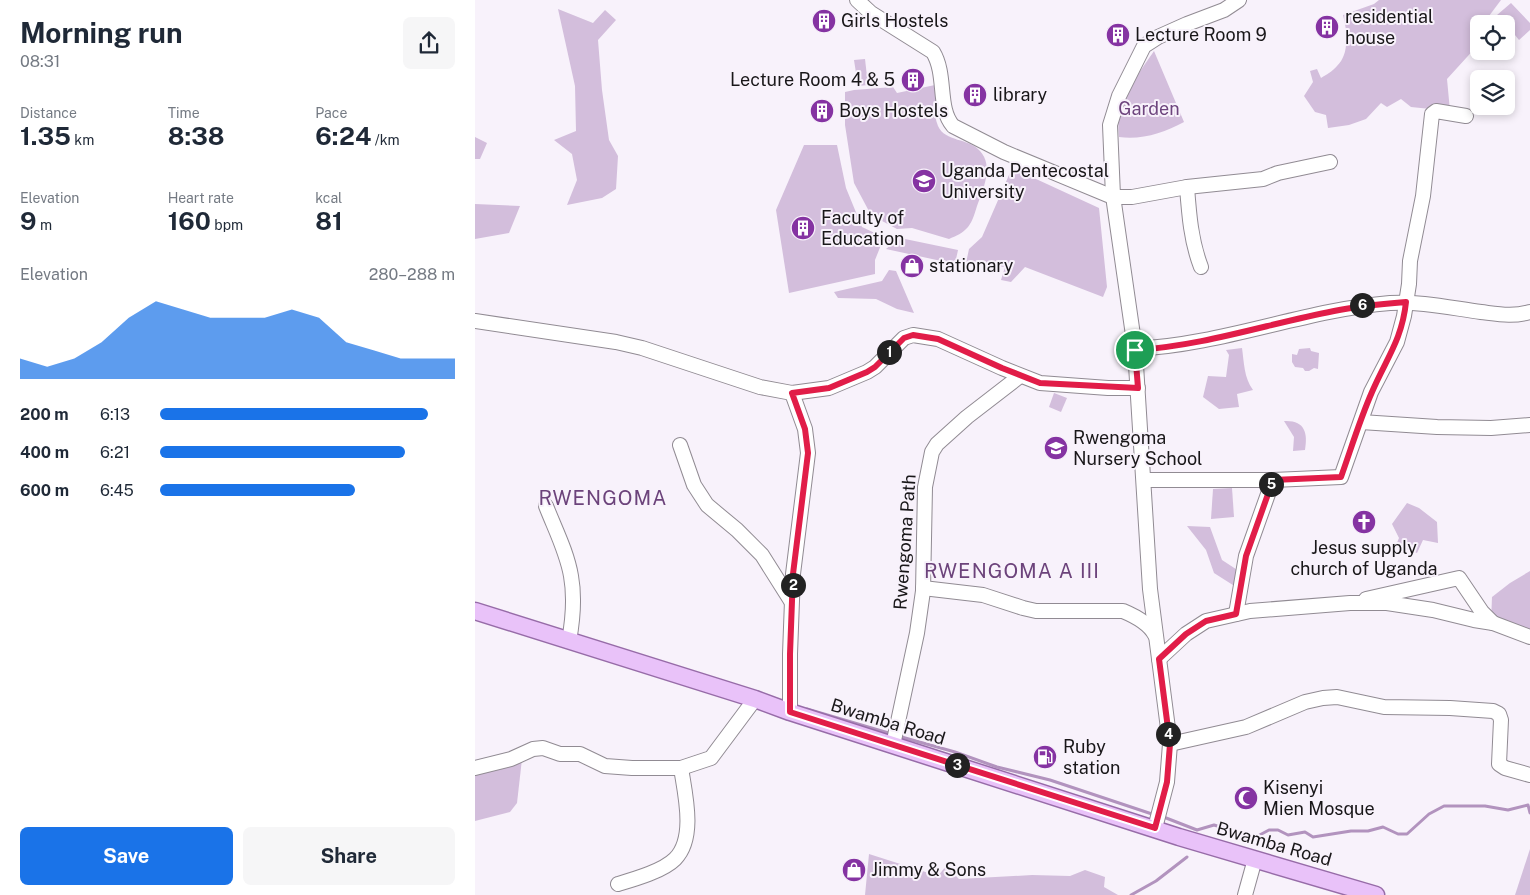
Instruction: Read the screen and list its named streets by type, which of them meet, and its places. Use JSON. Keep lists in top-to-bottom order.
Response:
{
  "streets": {
    "main road": ["Bwamba Road"],
    "street": ["Rwengoma Path"]
  },
  "crossings": [
    ["Rwengoma Path", "Bwamba Road"]
  ],
  "districts": ["RWENGOMA", "RWENGOMA A III"],
  "parks": ["Garden"],
  "places": {
    "building": [
      "Girls Hostels",
      "residential house",
      "Lecture Room 9",
      "Lecture Room 4 & 5",
      "library",
      "Boys Hostels",
      "Faculty of Education"
    ],
    "school or university": ["Uganda Pentecostal University", "Rwengoma Nursery School"],
    "shop": ["stationary", "Jimmy & Sons"],
    "church": ["Jesus supply church of Uganda"],
    "fuel station": ["Ruby station"],
    "mosque": ["Kisenyi Mien Mosque"]
  },
  "page": {
    "heading": ["Morning run", "08:31"],
    "stats": [
      ["Distance", "1.35 km"],
      ["Time", "8:38"],
      ["Pace", "6:24 /km"],
      ["Elevation", "9 m"],
      ["Heart rate", "160 bpm"],
      ["kcal", "81"]
    ],
    "chart": ["Elevation", "280–288 m"],
    "pins": [
      "6",
      "1",
      "5",
      "2",
      "4",
      "3"
    ],
    "list": [
      {
        "name": "200 m",
        "note": "6:13"
      },
      {
        "name": "400 m",
        "note": "6:21"
      },
      {
        "name": "600 m",
        "note": "6:45"
      }
    ],
    "buttons": ["Save", "Share"]
  }
}
